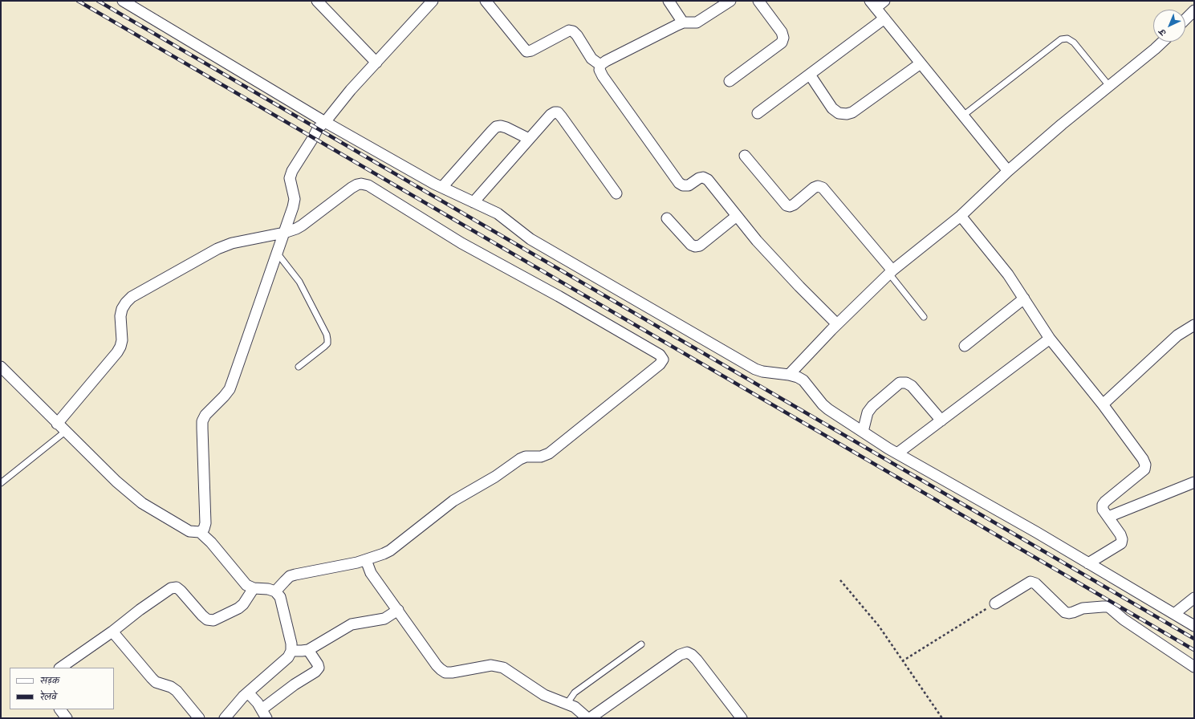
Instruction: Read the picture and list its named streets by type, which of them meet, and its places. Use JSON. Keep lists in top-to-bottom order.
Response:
{
  "legend": ["सड़क", "रेलवे"],
  "north": "bottom left"
}
